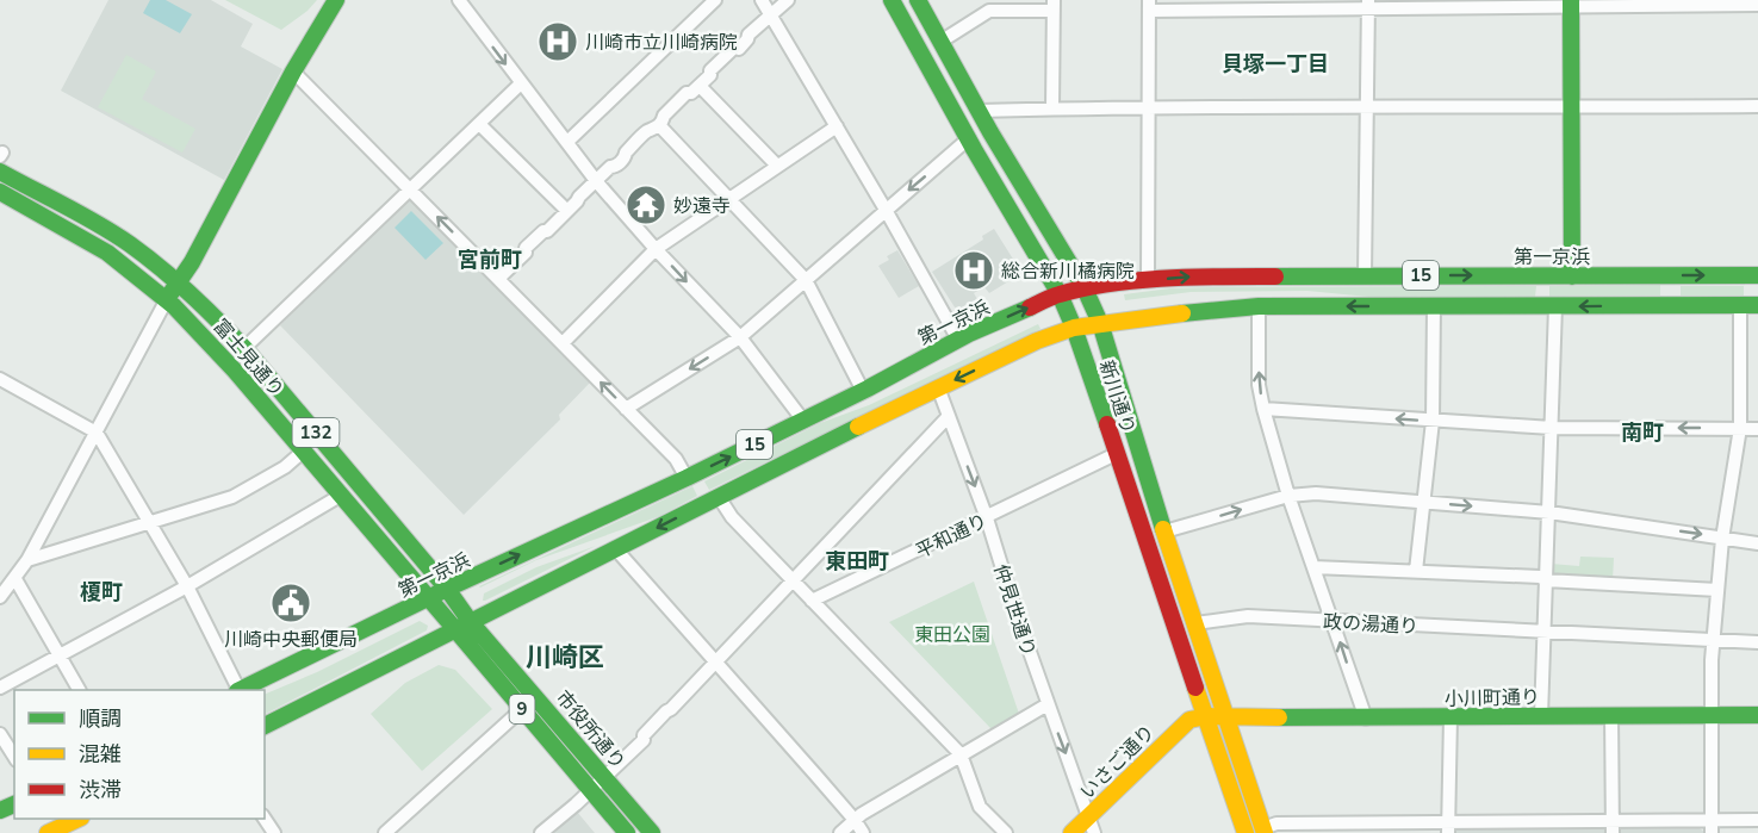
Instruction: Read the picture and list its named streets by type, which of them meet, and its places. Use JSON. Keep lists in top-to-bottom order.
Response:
{
  "streets": {
    "main road": [
      "第一京浜",
      "15",
      "富士見通り",
      "新川通り",
      "132",
      "小川町通り",
      "9",
      "市役所通り",
      "いさご通り"
    ],
    "street": ["平和通り", "仲見世通り", "政の湯通り"]
  },
  "crossings": [
    ["第一京浜", "富士見通り"],
    ["第一京浜", "新川通り"],
    ["第一京浜", "132"],
    ["15", "富士見通り"],
    ["15", "新川通り"],
    ["15", "132"],
    ["15", "仲見世通り"],
    ["15", "市役所通り"],
    ["富士見通り", "132"],
    ["富士見通り", "市役所通り"],
    ["新川通り", "平和通り"],
    ["新川通り", "政の湯通り"],
    ["新川通り", "小川町通り"],
    ["新川通り", "いさご通り"],
    ["132", "市役所通り"],
    ["平和通り", "仲見世通り"],
    ["仲見世通り", "いさご通り"],
    ["小川町通り", "いさご通り"]
  ],
  "districts": [
    "貝塚一丁目",
    "宮前町",
    "南町",
    "東田町",
    "榎町",
    "川崎区"
  ],
  "parks": ["東田公園"],
  "places": {
    "hospital": ["川崎市立川崎病院", "総合新川橘病院"],
    "temple": ["妙遠寺"],
    "public building": ["川崎中央郵便局"]
  },
  "legend": ["順調", "混雑", "渋滞"]
}
